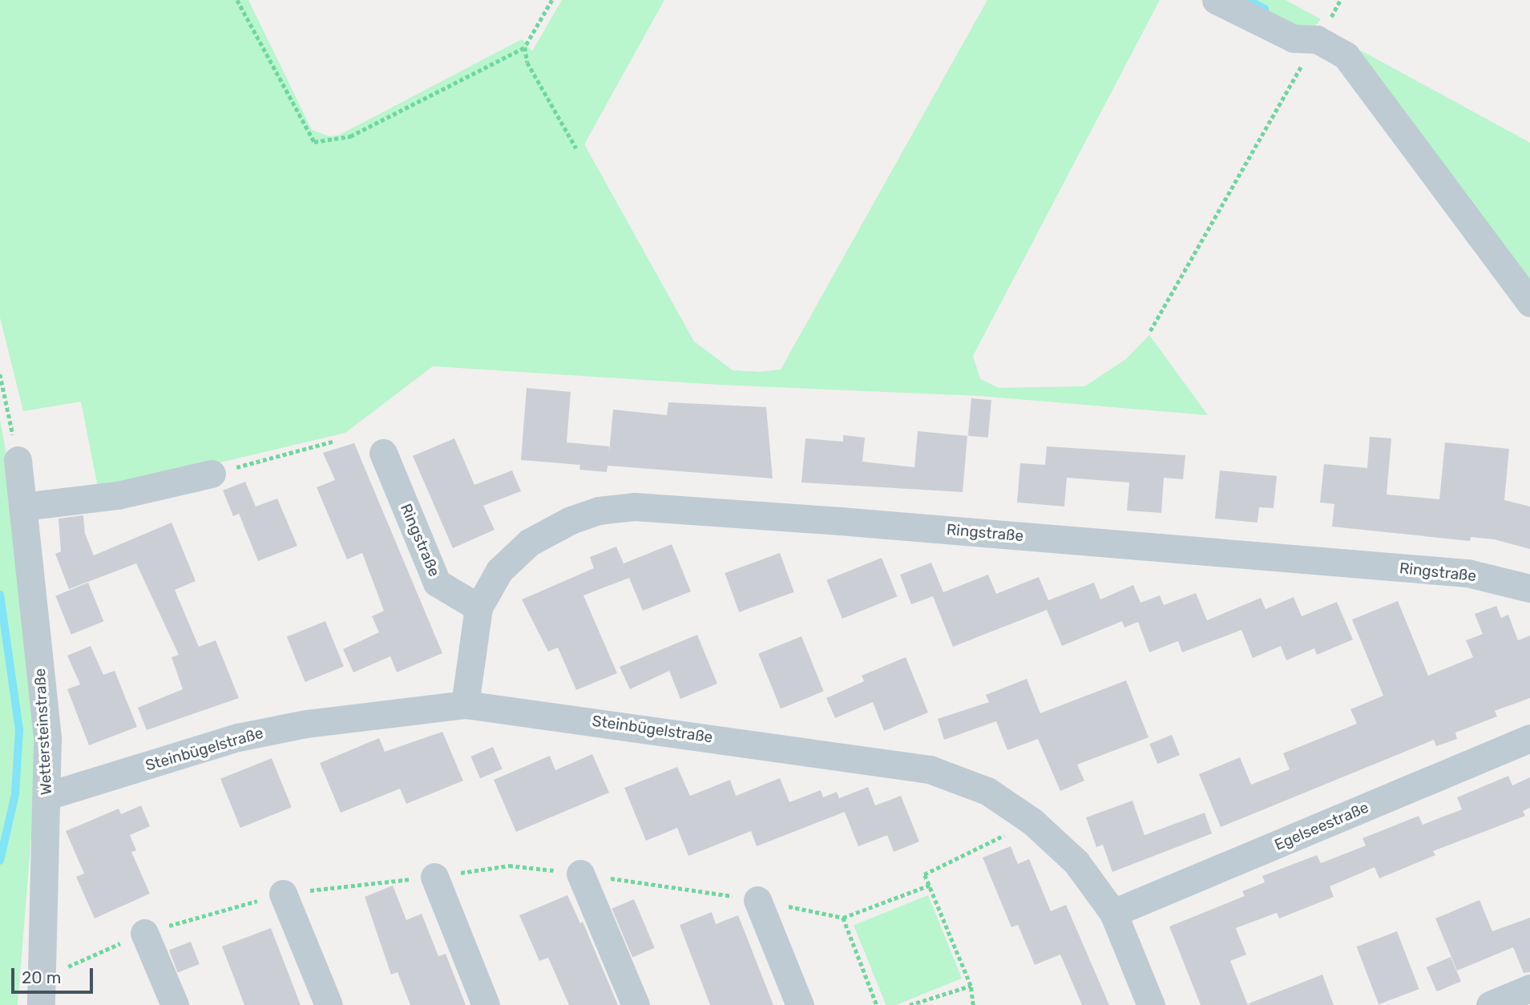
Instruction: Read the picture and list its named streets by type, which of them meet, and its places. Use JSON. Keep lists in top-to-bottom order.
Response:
{
  "streets": {
    "street": [
      "Ringstraße",
      "Steinbügelstraße",
      "Wettersteinstraße",
      "Egelseestraße"
    ]
  },
  "crossings": [
    ["Ringstraße", "Steinbügelstraße"],
    ["Steinbügelstraße", "Wettersteinstraße"],
    ["Steinbügelstraße", "Egelseestraße"]
  ],
  "scale_bar": "20 m"
}
